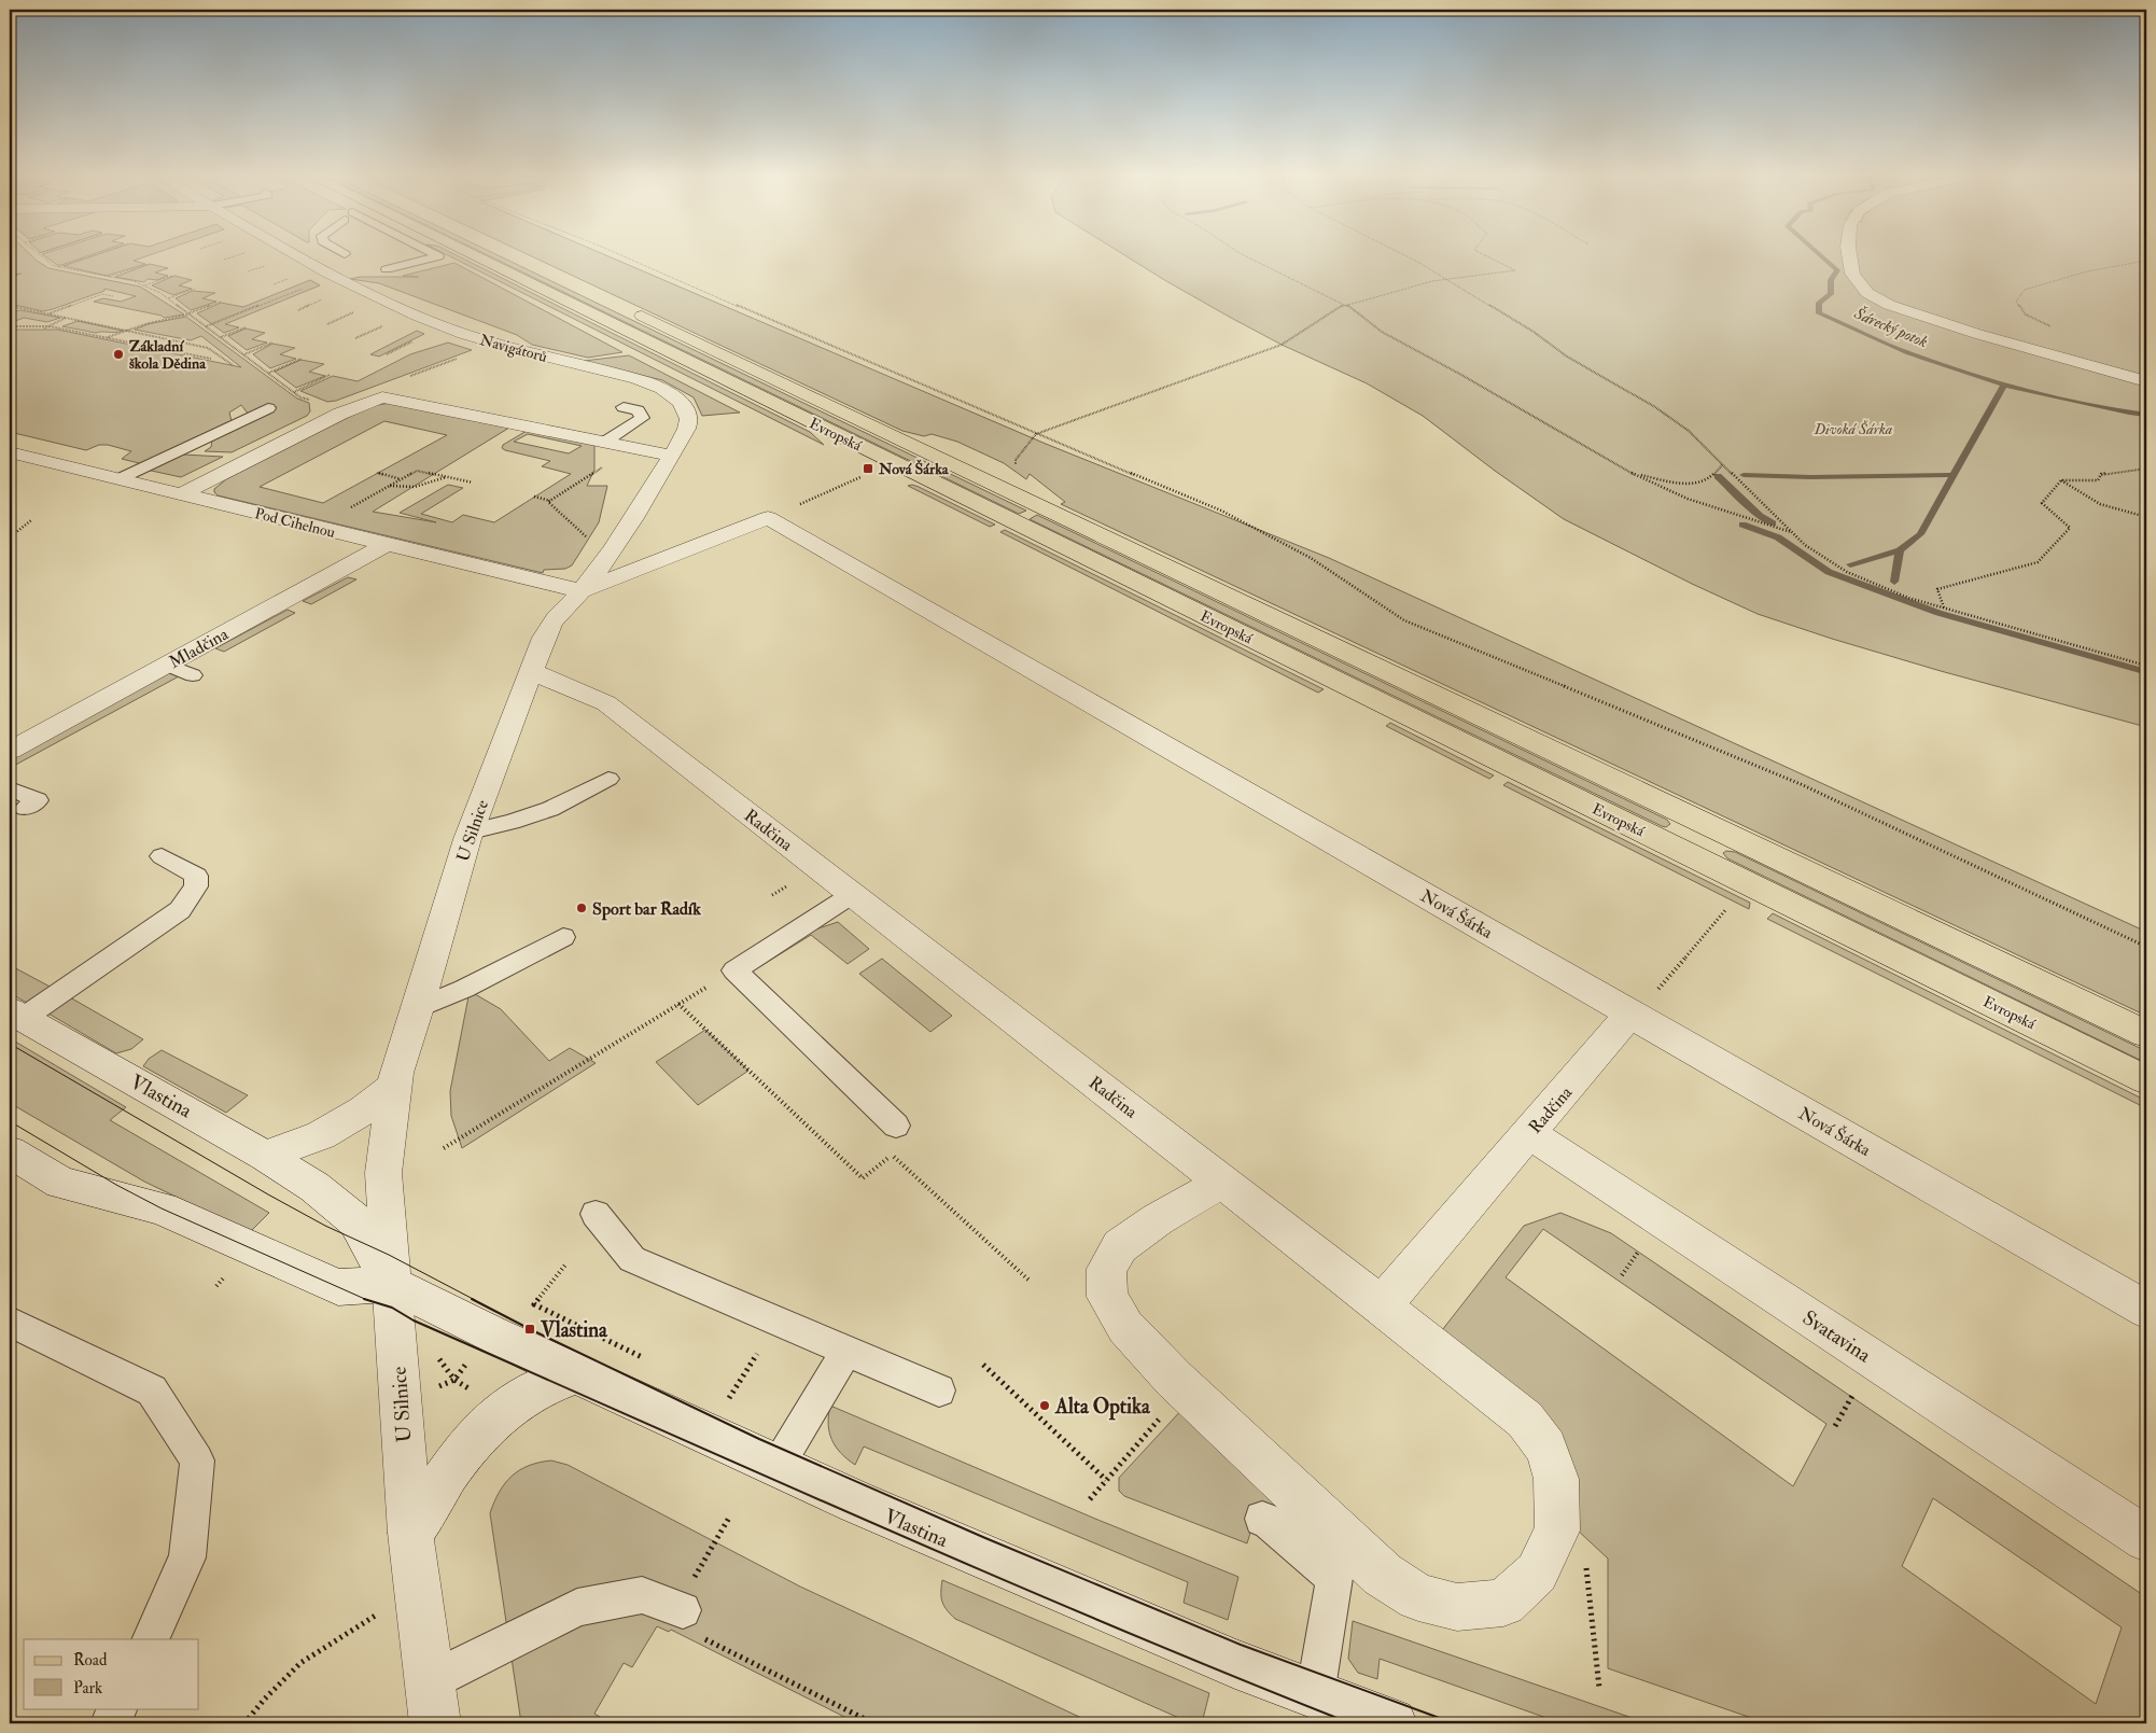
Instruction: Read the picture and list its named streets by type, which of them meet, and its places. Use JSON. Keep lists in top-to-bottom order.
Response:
{
  "streets": {
    "main road": ["Evropská"],
    "street": [
      "Navigátorů",
      "Pod Cihelnou",
      "Mladčina",
      "Radčina",
      "U Silnice",
      "Nová Šárka",
      "Vlastina",
      "Svatavina"
    ]
  },
  "crossings": [
    ["Navigátorů", "Pod Cihelnou"],
    ["Navigátorů", "U Silnice"],
    ["Pod Cihelnou", "Mladčina"],
    ["Pod Cihelnou", "U Silnice"],
    ["Radčina", "U Silnice"],
    ["Radčina", "Nová Šárka"],
    ["Radčina", "Svatavina"],
    ["U Silnice", "Vlastina"]
  ],
  "water": ["Šárecký potok"],
  "parks": ["Divoká Šárka"],
  "places": {
    "other": ["Základní škola Dědina", "Sport bar Radík", "Alta Optika"],
    "transit": ["Nová Šárka", "Vlastina"]
  },
  "legend": ["Road", "Park"]
}
